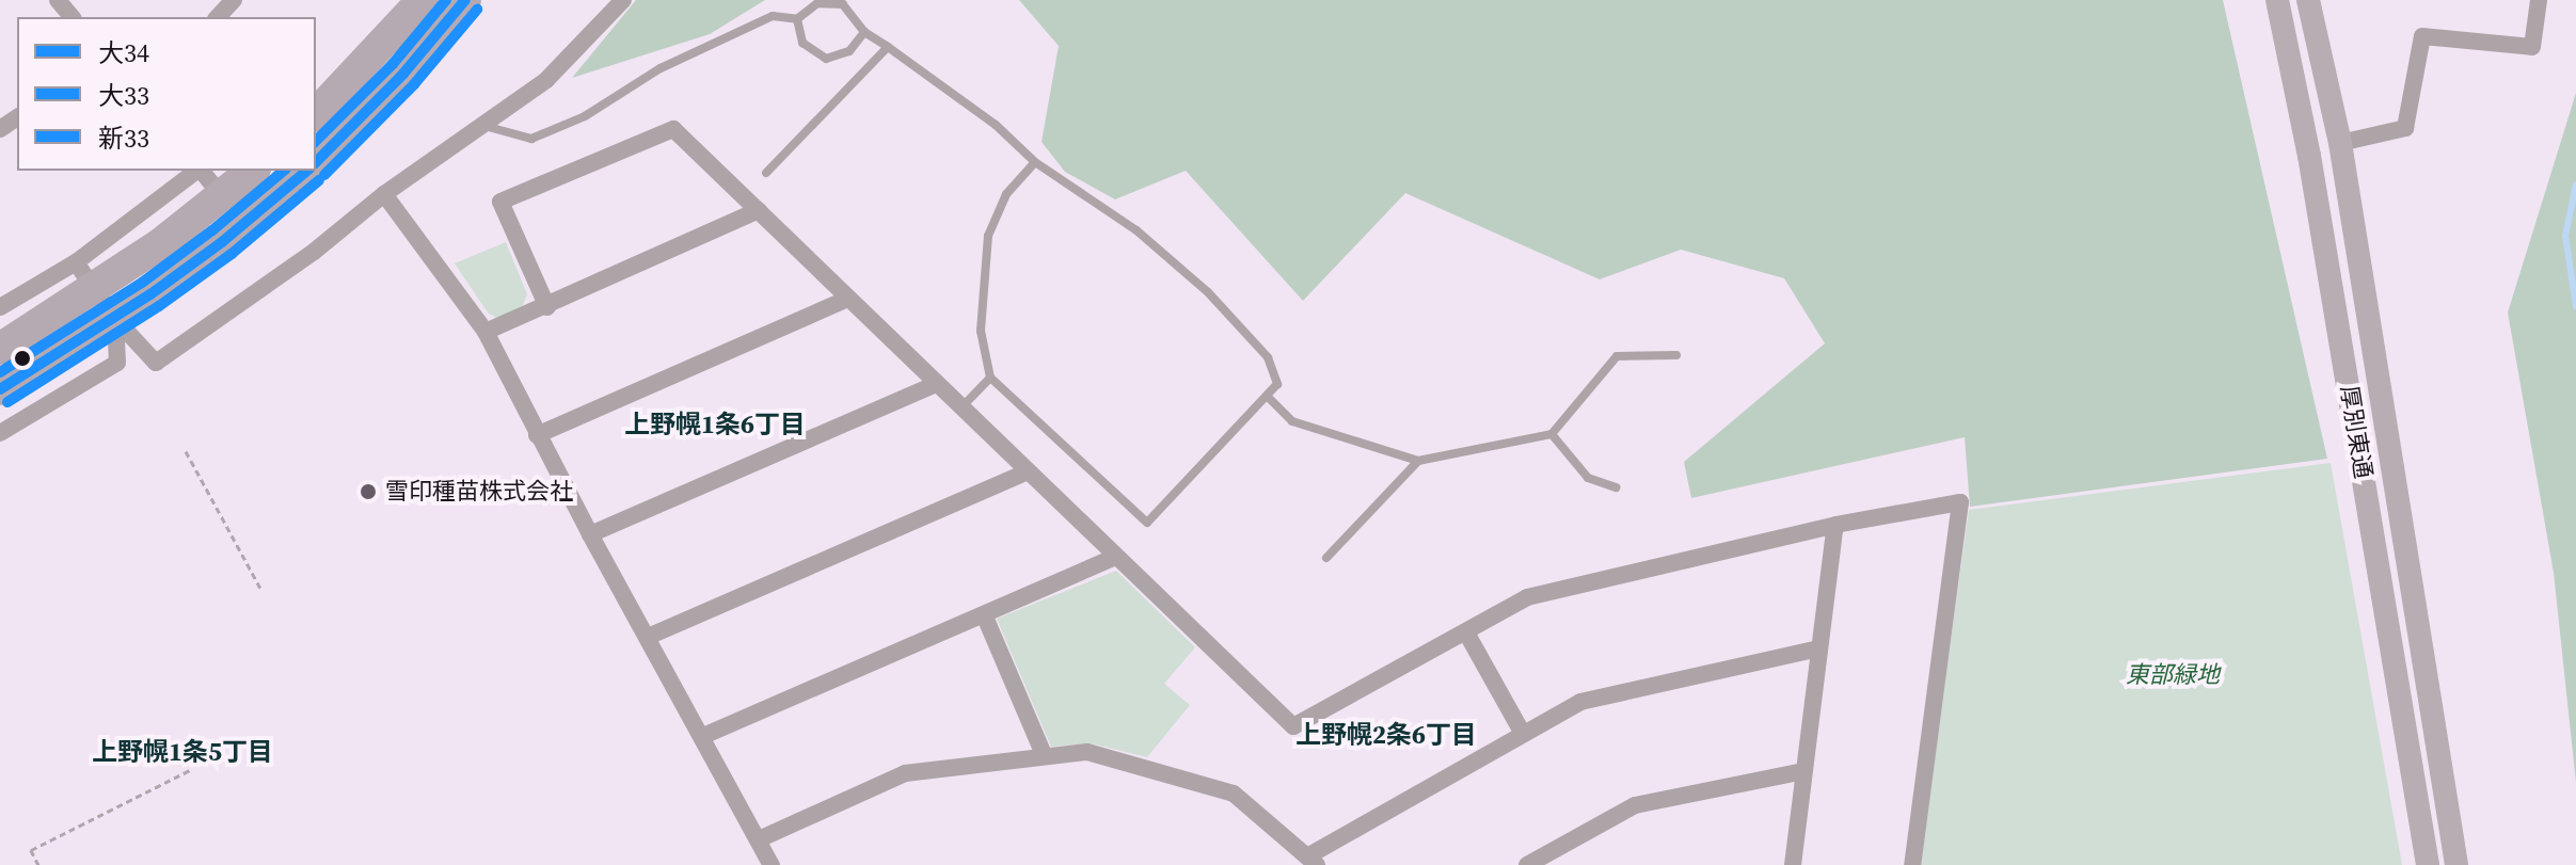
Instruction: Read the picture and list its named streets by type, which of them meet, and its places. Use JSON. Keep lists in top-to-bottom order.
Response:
{
  "streets": {
    "street": ["厚別東通"]
  },
  "districts": ["上野幌1条6丁目", "上野幌2条6丁目", "上野幌1条5丁目"],
  "parks": ["東部緑地"],
  "places": ["雪印種苗株式会社"],
  "lines": ["transit line 大34", "transit line 新33", "transit line 大33"],
  "legend": ["大34", "大33", "新33"]
}
